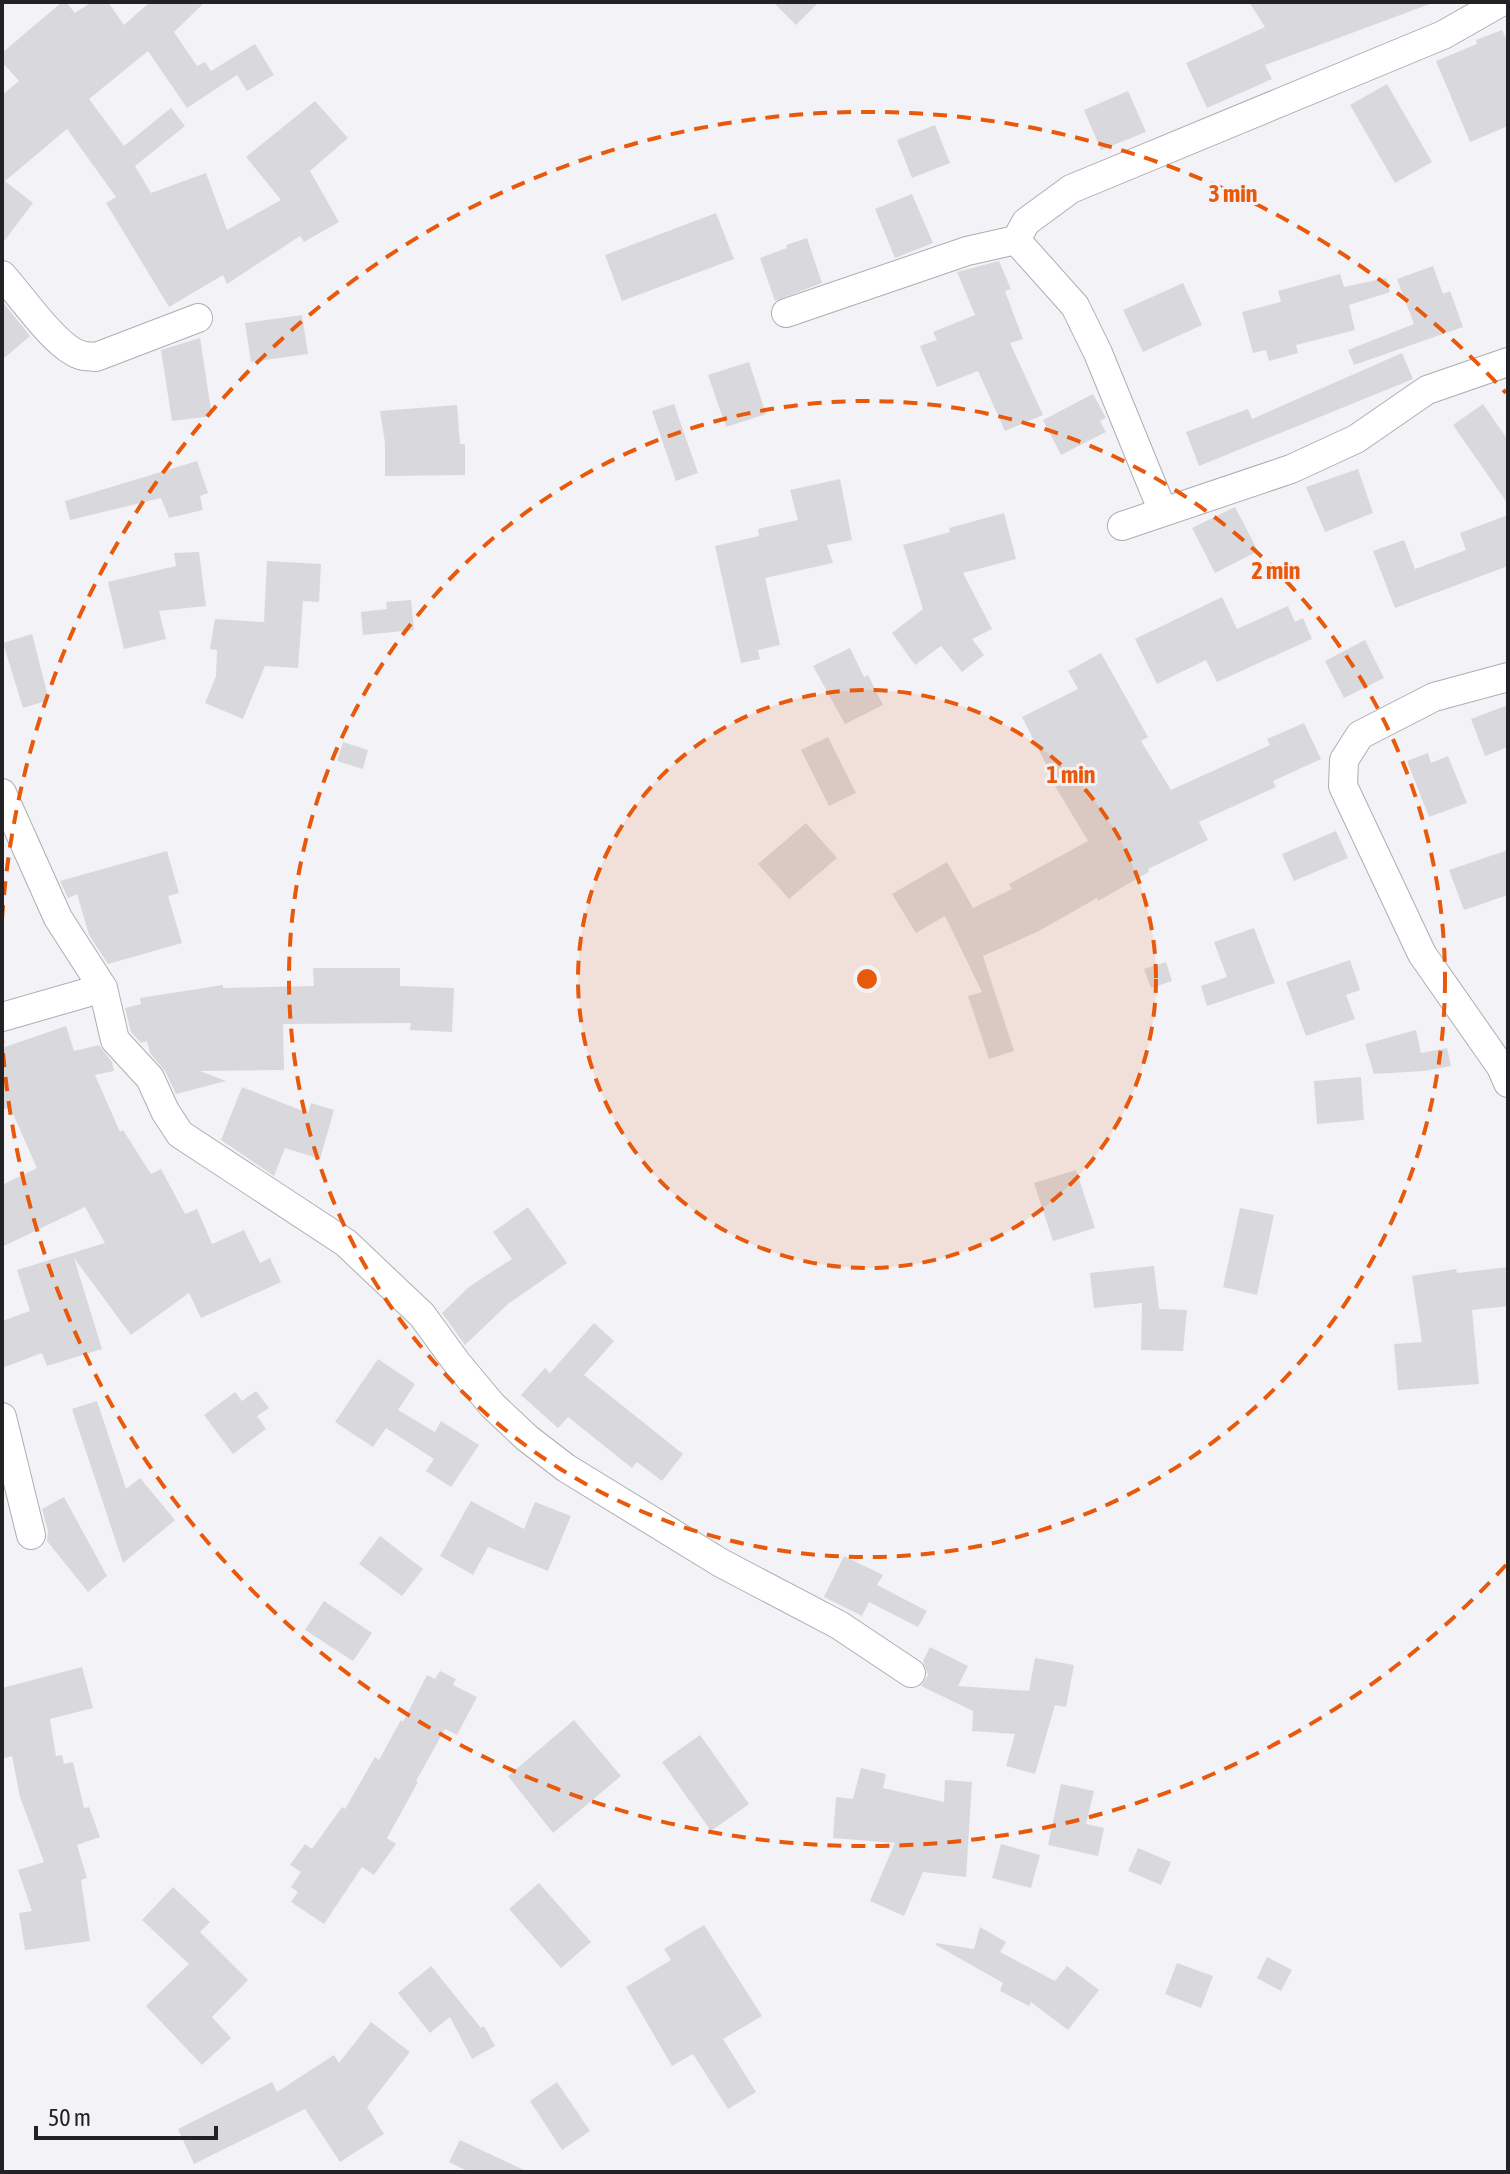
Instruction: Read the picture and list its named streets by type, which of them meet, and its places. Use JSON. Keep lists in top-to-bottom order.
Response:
{
  "scale_bar": "50 m",
  "rings": ["3 min", "2 min", "1 min"]
}
